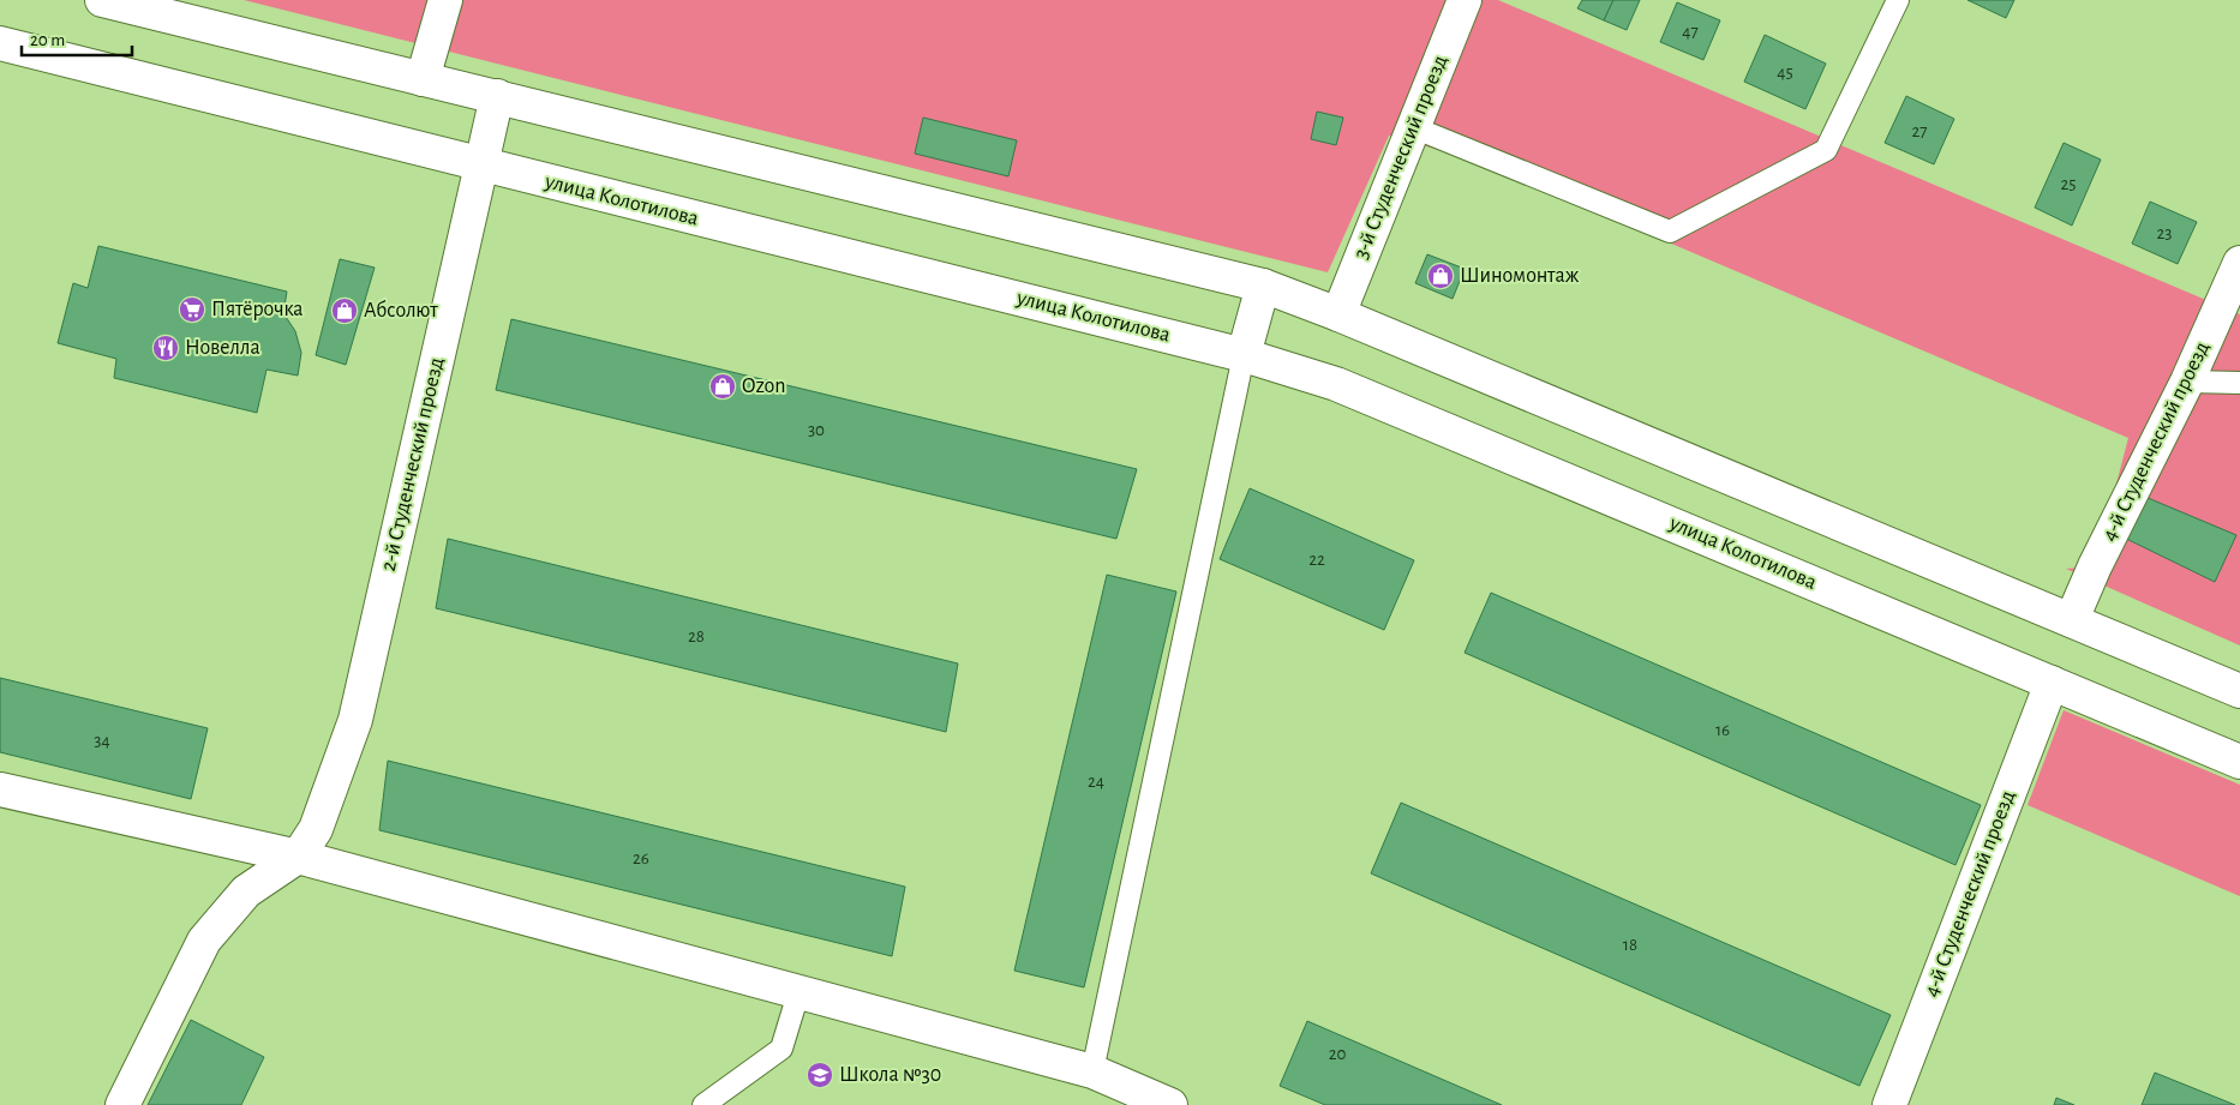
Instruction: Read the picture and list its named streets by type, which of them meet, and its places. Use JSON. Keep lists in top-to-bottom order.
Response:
{
  "streets": {
    "main road": [
      "3-й Студенческий проезд",
      "улица Колотилова",
      "4-й Студенческий проезд",
      "2-й Студенческий проезд"
    ]
  },
  "crossings": [
    ["улица Колотилова", "4-й Студенческий проезд"],
    ["улица Колотилова", "2-й Студенческий проезд"]
  ],
  "places": {
    "shop": ["Шиномонтаж", "Абсолют", "Ozon"],
    "supermarket": ["Пятёрочка"],
    "restaurant": ["Новелла"],
    "school or university": ["Школа №30"]
  },
  "house_numbers": [
    "47",
    "45",
    "27",
    "25",
    "23",
    "30",
    "22",
    "28",
    "16",
    "34",
    "24",
    "26",
    "18",
    "20"
  ],
  "scale_bar": "20 m"
}
